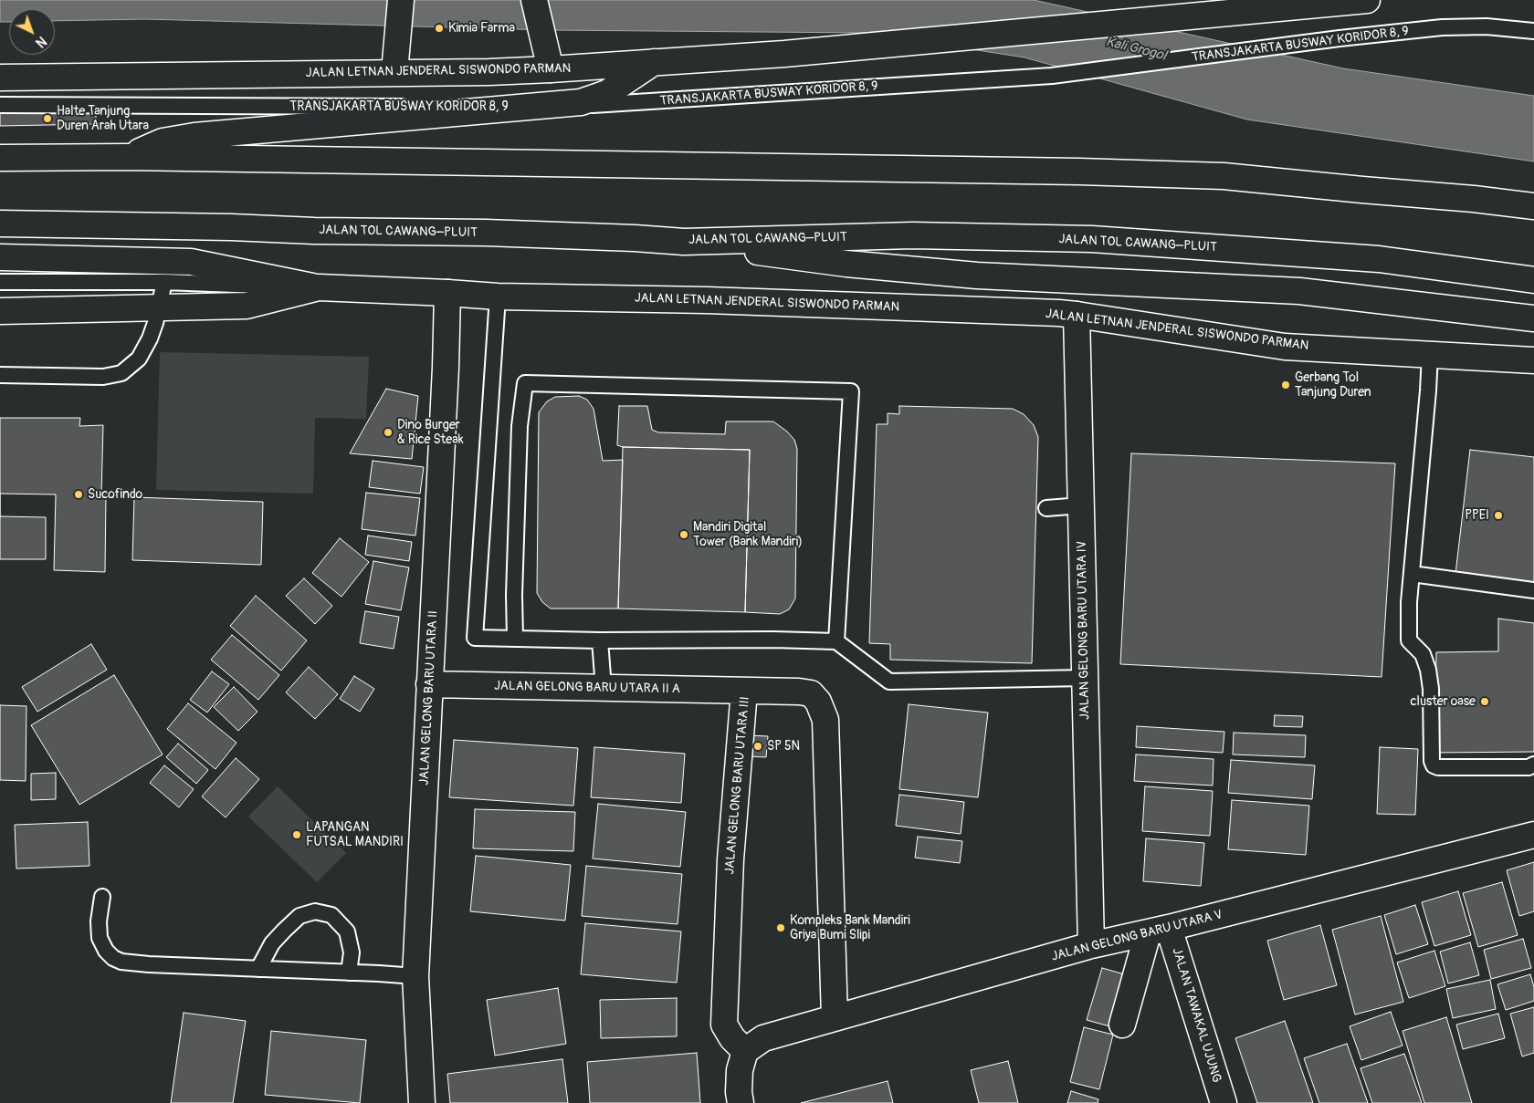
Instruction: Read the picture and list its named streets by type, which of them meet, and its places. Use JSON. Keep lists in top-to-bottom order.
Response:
{
  "streets": {
    "main road": [
      "JALAN LETNAN JENDERAL SISWONDO PARMAN",
      "JALAN TOL CAWANG–PLUIT",
      "JALAN GELONG BARU UTARA IV",
      "JALAN GELONG BARU UTARA II A",
      "JALAN GELONG BARU UTARA II",
      "JALAN GELONG BARU UTARA III",
      "JALAN GELONG BARU UTARA V",
      "JALAN TAWAKAL UJUNG"
    ],
    "lane": ["TRANSJAKARTA BUSWAY KORIDOR 8, 9"]
  },
  "crossings": [
    ["JALAN LETNAN JENDERAL SISWONDO PARMAN", "JALAN GELONG BARU UTARA IV"],
    ["JALAN LETNAN JENDERAL SISWONDO PARMAN", "JALAN GELONG BARU UTARA II"],
    ["JALAN GELONG BARU UTARA IV", "JALAN GELONG BARU UTARA V"],
    ["JALAN GELONG BARU UTARA II A", "JALAN GELONG BARU UTARA II"],
    ["JALAN GELONG BARU UTARA II A", "JALAN GELONG BARU UTARA III"],
    ["JALAN GELONG BARU UTARA III", "JALAN GELONG BARU UTARA V"],
    ["JALAN GELONG BARU UTARA V", "JALAN TAWAKAL UJUNG"]
  ],
  "water": ["Kali Grogol"],
  "places": [
    "Kimia Farma",
    "Halte Tanjung Duren Arah Utara",
    "Gerbang Tol Tanjung Duren",
    "Dino Burger & Rice Steak",
    "Sucofindo",
    "PPEI",
    "Mandiri Digital Tower (Bank Mandiri)",
    "cluster oase",
    "SP 5N",
    "LAPANGAN FUTSAL MANDIRI",
    "Kompleks Bank Mandiri Griya Bumi Slipi"
  ],
  "north": "bottom right"
}
